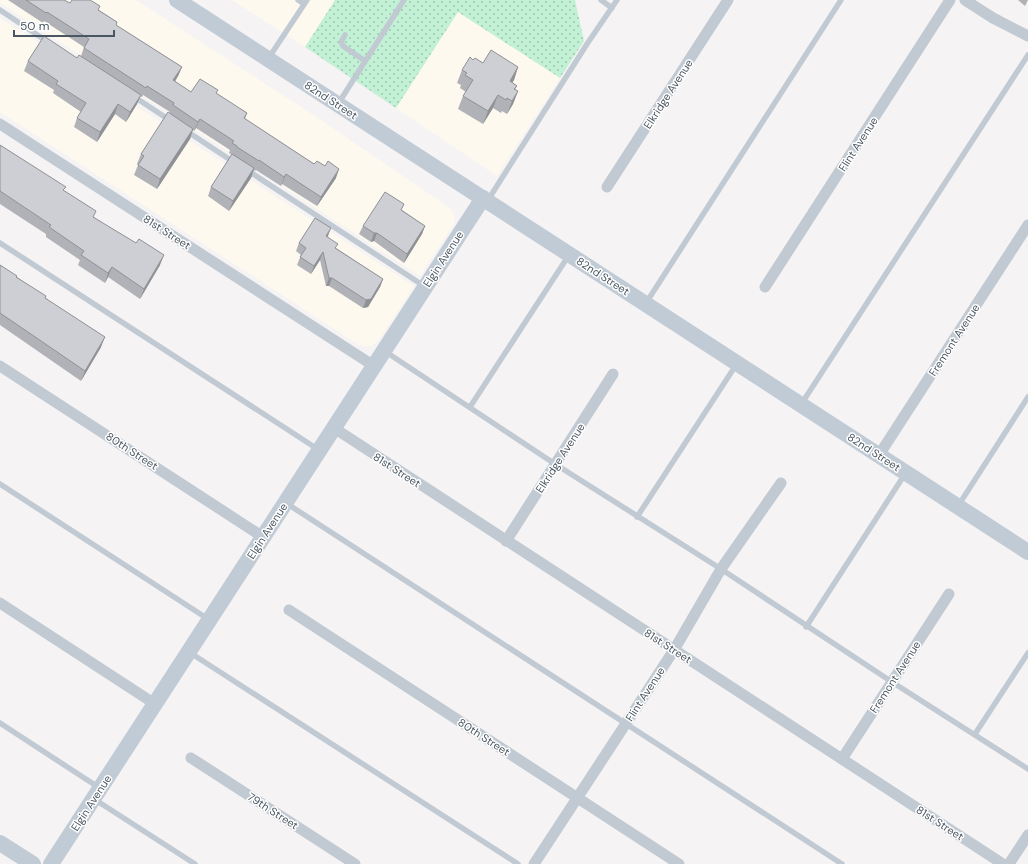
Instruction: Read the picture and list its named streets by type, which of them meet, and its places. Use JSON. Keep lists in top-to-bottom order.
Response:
{
  "streets": {
    "main road": ["82nd Street", "Elgin Avenue"],
    "street": [
      "Elkridge Avenue",
      "Flint Avenue",
      "81st Street",
      "Fremont Avenue",
      "80th Street",
      "79th Street"
    ]
  },
  "crossings": [
    ["Elkridge Avenue", "81st Street"],
    ["82nd Street", "Elgin Avenue"],
    ["82nd Street", "Fremont Avenue"],
    ["Flint Avenue", "81st Street"],
    ["Flint Avenue", "80th Street"],
    ["81st Street", "Elgin Avenue"],
    ["81st Street", "Fremont Avenue"],
    ["Elgin Avenue", "80th Street"]
  ],
  "scale_bar": "50 m"
}
